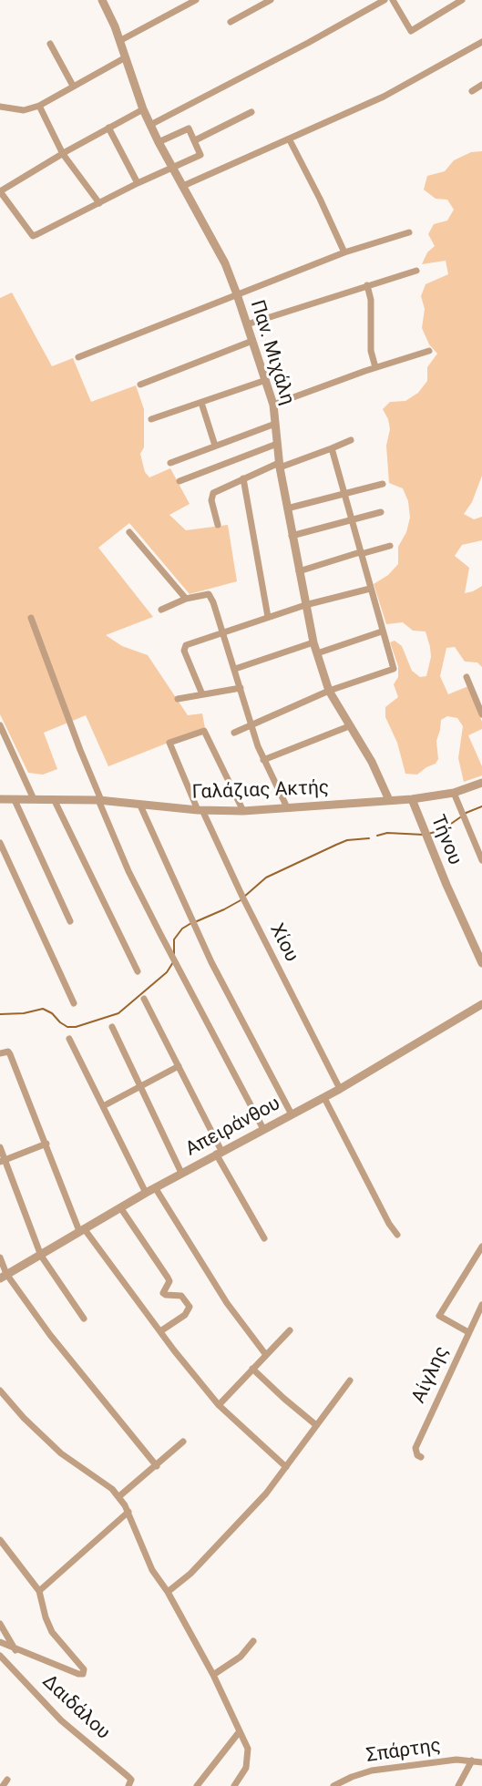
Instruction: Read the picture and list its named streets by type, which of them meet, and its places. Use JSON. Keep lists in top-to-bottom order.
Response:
{
  "streets": {
    "street": [
      "Παν. Μιχάλη",
      "Γαλάζιας Ακτής",
      "Τήνου",
      "Χίου",
      "Απειράνθου",
      "Αίγλης",
      "Δαιδάλου",
      "Σπάρτης"
    ]
  },
  "crossings": [
    ["Παν. Μιχάλη", "Γαλάζιας Ακτής"],
    ["Γαλάζιας Ακτής", "Τήνου"],
    ["Γαλάζιας Ακτής", "Χίου"],
    ["Χίου", "Απειράνθου"]
  ]
}
